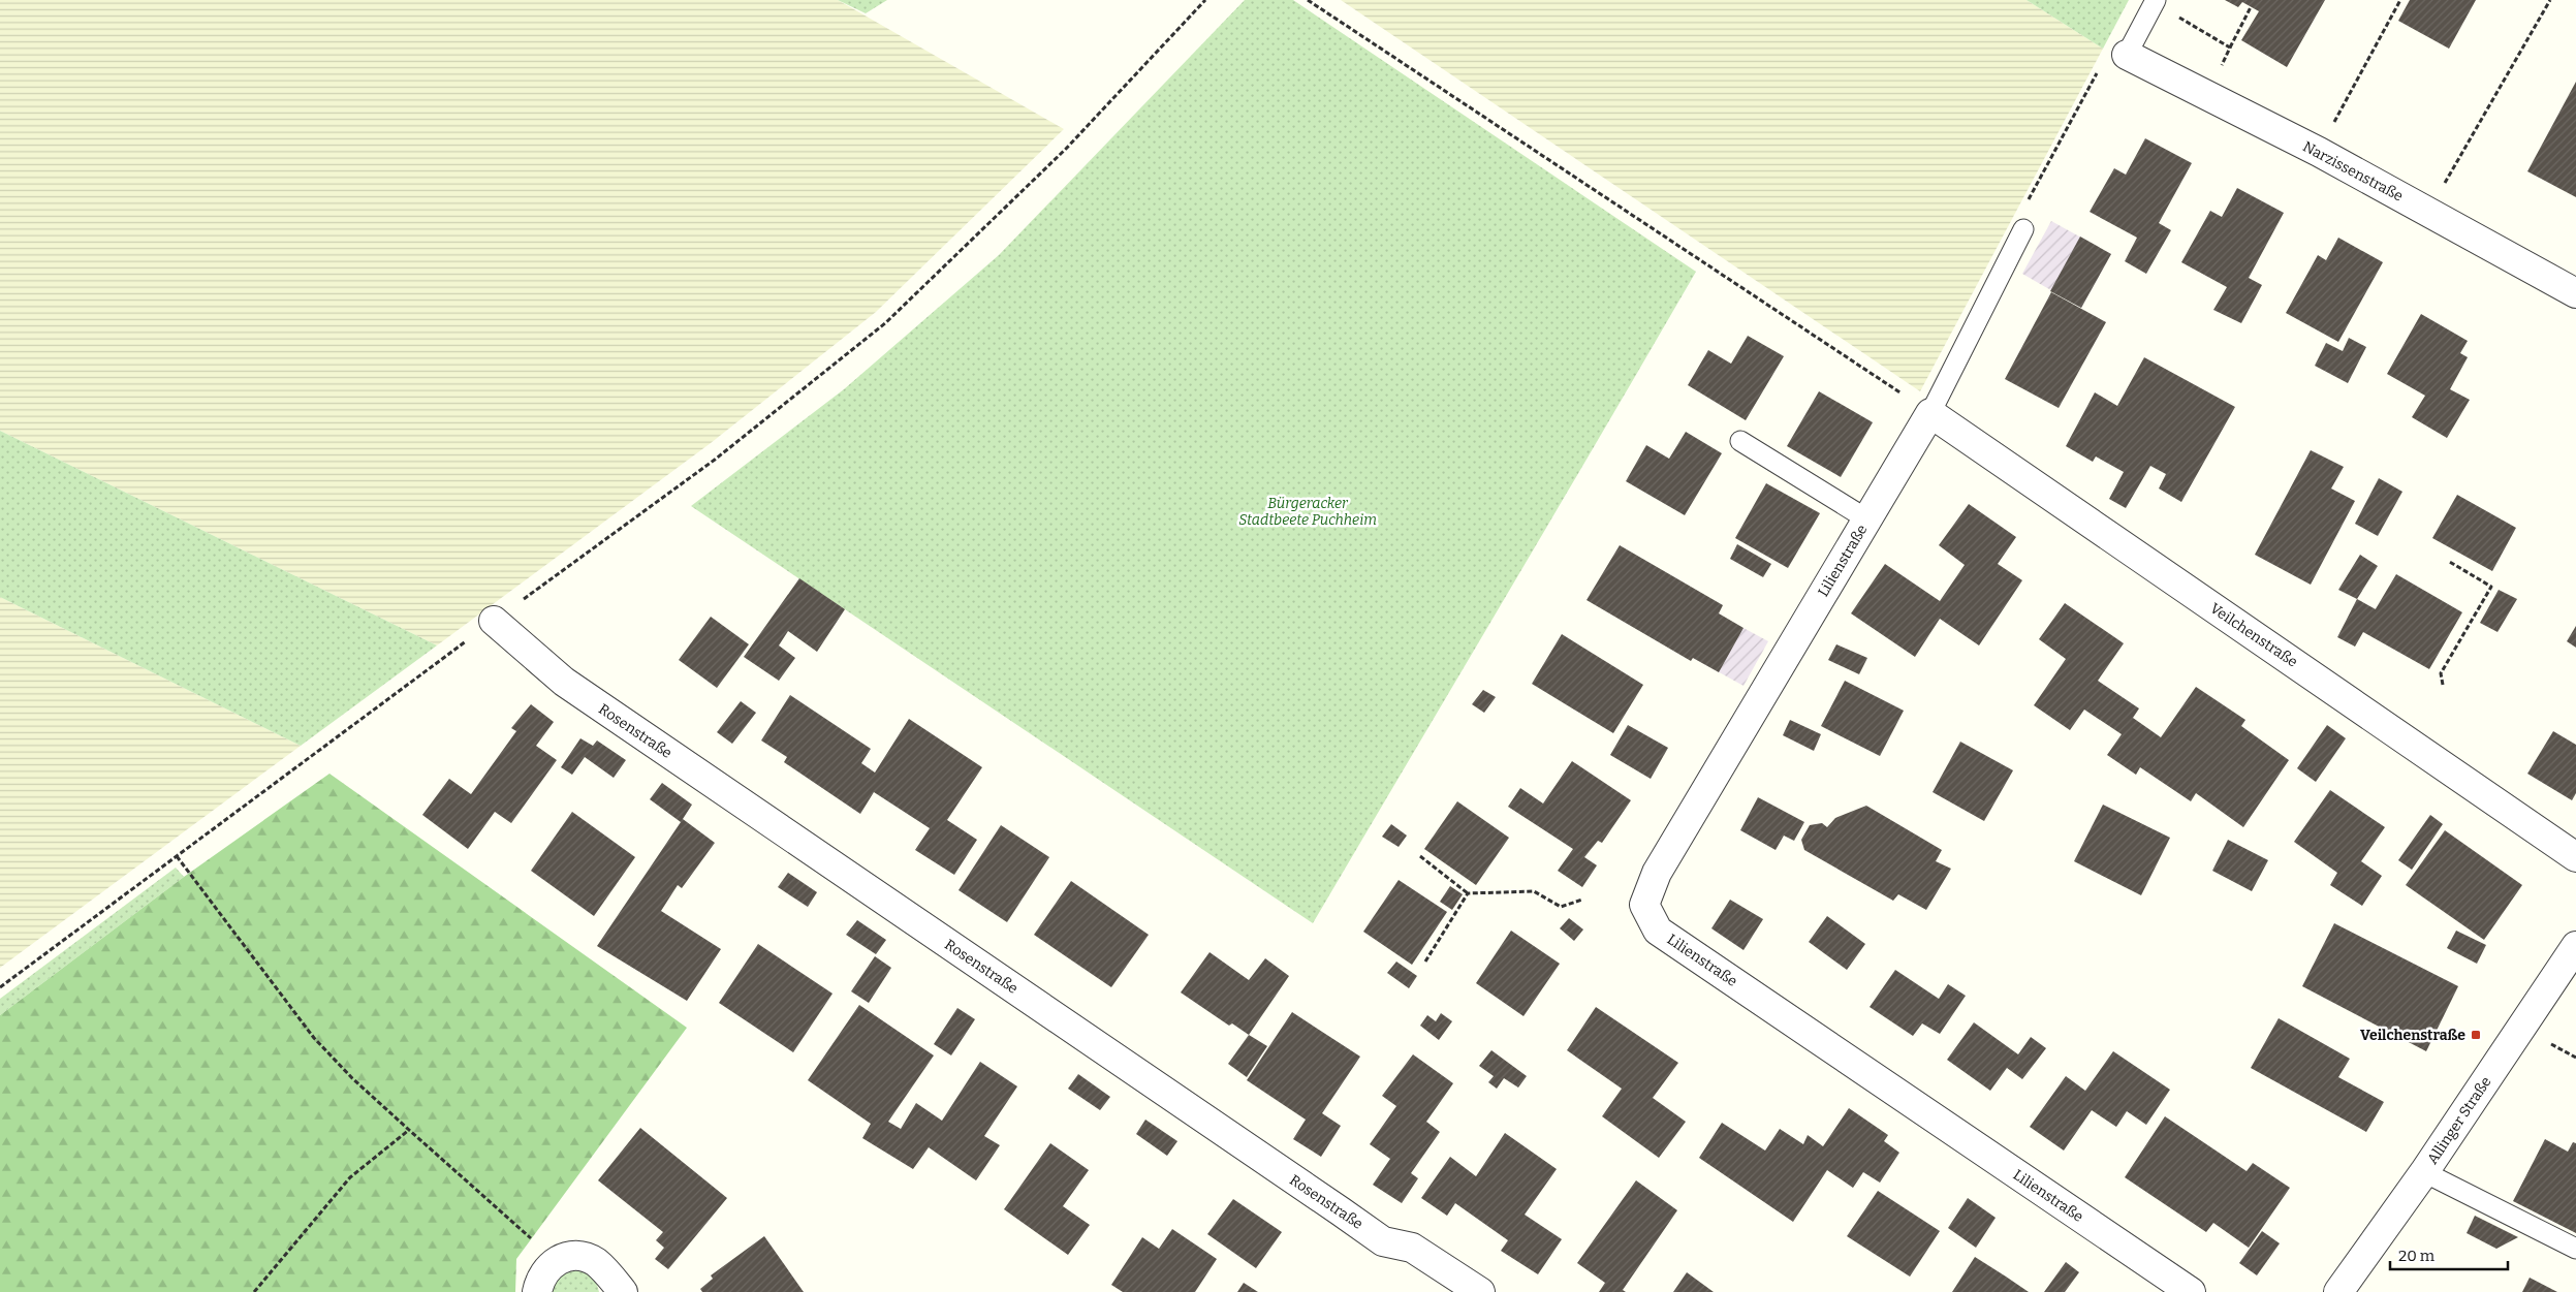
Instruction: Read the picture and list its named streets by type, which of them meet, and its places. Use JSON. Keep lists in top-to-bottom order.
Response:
{
  "streets": {
    "street": [
      "Narzissenstraße",
      "Lilienstraße",
      "Veilchenstraße",
      "Rosenstraße",
      "Allinger Straße"
    ]
  },
  "crossings": [
    ["Lilienstraße", "Veilchenstraße"]
  ],
  "parks": ["Bürgeracker Stadtbeete Puchheim"],
  "places": {
    "transit": ["Veilchenstraße"]
  },
  "scale_bar": "20 m"
}
